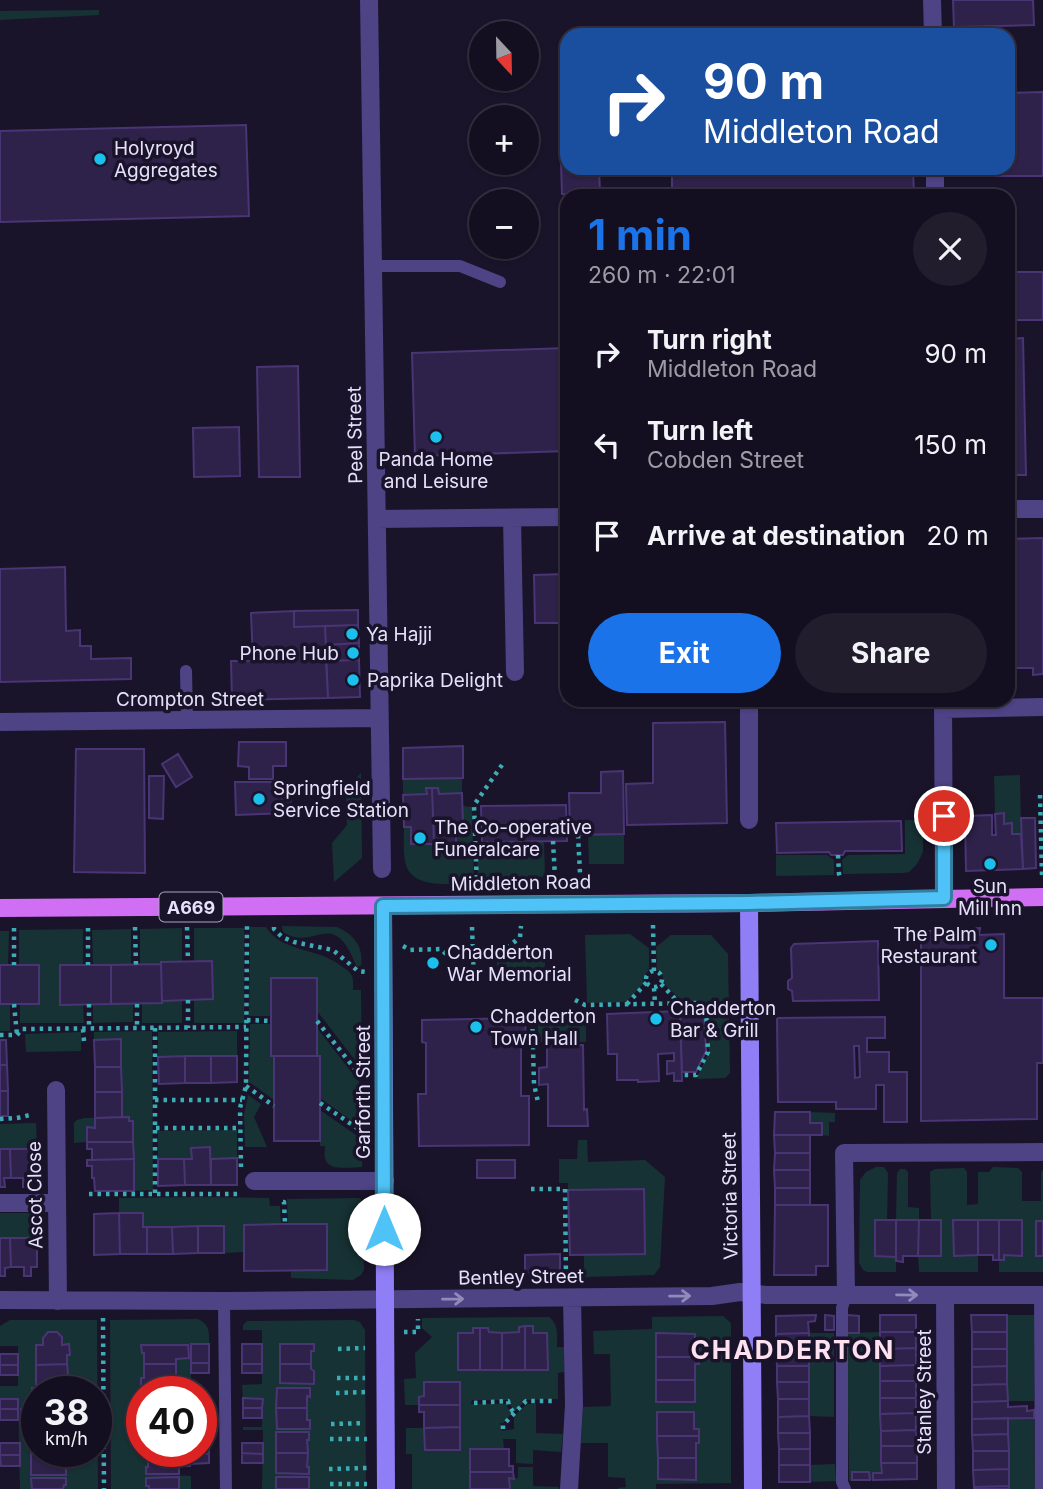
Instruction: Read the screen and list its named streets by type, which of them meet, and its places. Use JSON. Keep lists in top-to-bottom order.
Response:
{
  "streets": {
    "main road": ["Middleton Road", "A669"],
    "street": [
      "Peel Street",
      "Crompton Street",
      "Garforth Street",
      "Ascot Close",
      "Victoria Street",
      "Bentley Street",
      "Stanley Street"
    ]
  },
  "crossings": [
    ["Peel Street", "Crompton Street"],
    ["Middleton Road", "Garforth Street"],
    ["Middleton Road", "Victoria Street"],
    ["Garforth Street", "Bentley Street"],
    ["Ascot Close", "Bentley Street"],
    ["Victoria Street", "Bentley Street"],
    ["Bentley Street", "Stanley Street"]
  ],
  "one_way": ["Bentley Street"],
  "districts": ["CHADDERTON"],
  "places": [
    "Holyroyd Aggregates",
    "Panda Home and Leisure",
    "Ya Hajji",
    "Phone Hub",
    "Paprika Delight",
    "Springfield Service Station",
    "The Co-operative Funeralcare",
    "Sun Mill Inn",
    "The Palm Restaurant",
    "Chadderton War Memorial",
    "Chadderton Bar & Grill",
    "Chadderton Town Hall"
  ],
  "north": "bottom",
  "page": {
    "map_buttons": ["+", "−"],
    "turn": ["90 m", "Middleton Road"],
    "heading": ["1 min", "260 m · 22:01"],
    "list": [
      {
        "name": "Turn right",
        "note": "Middleton Road",
        "value": "90 m"
      },
      {
        "name": "Turn left",
        "note": "Cobden Street",
        "value": "150 m"
      },
      {
        "name": "Arrive at destination",
        "value": "20 m"
      }
    ],
    "buttons": ["Exit", "Share"],
    "speed": "38 km/h",
    "limit": "40"
  }
}
